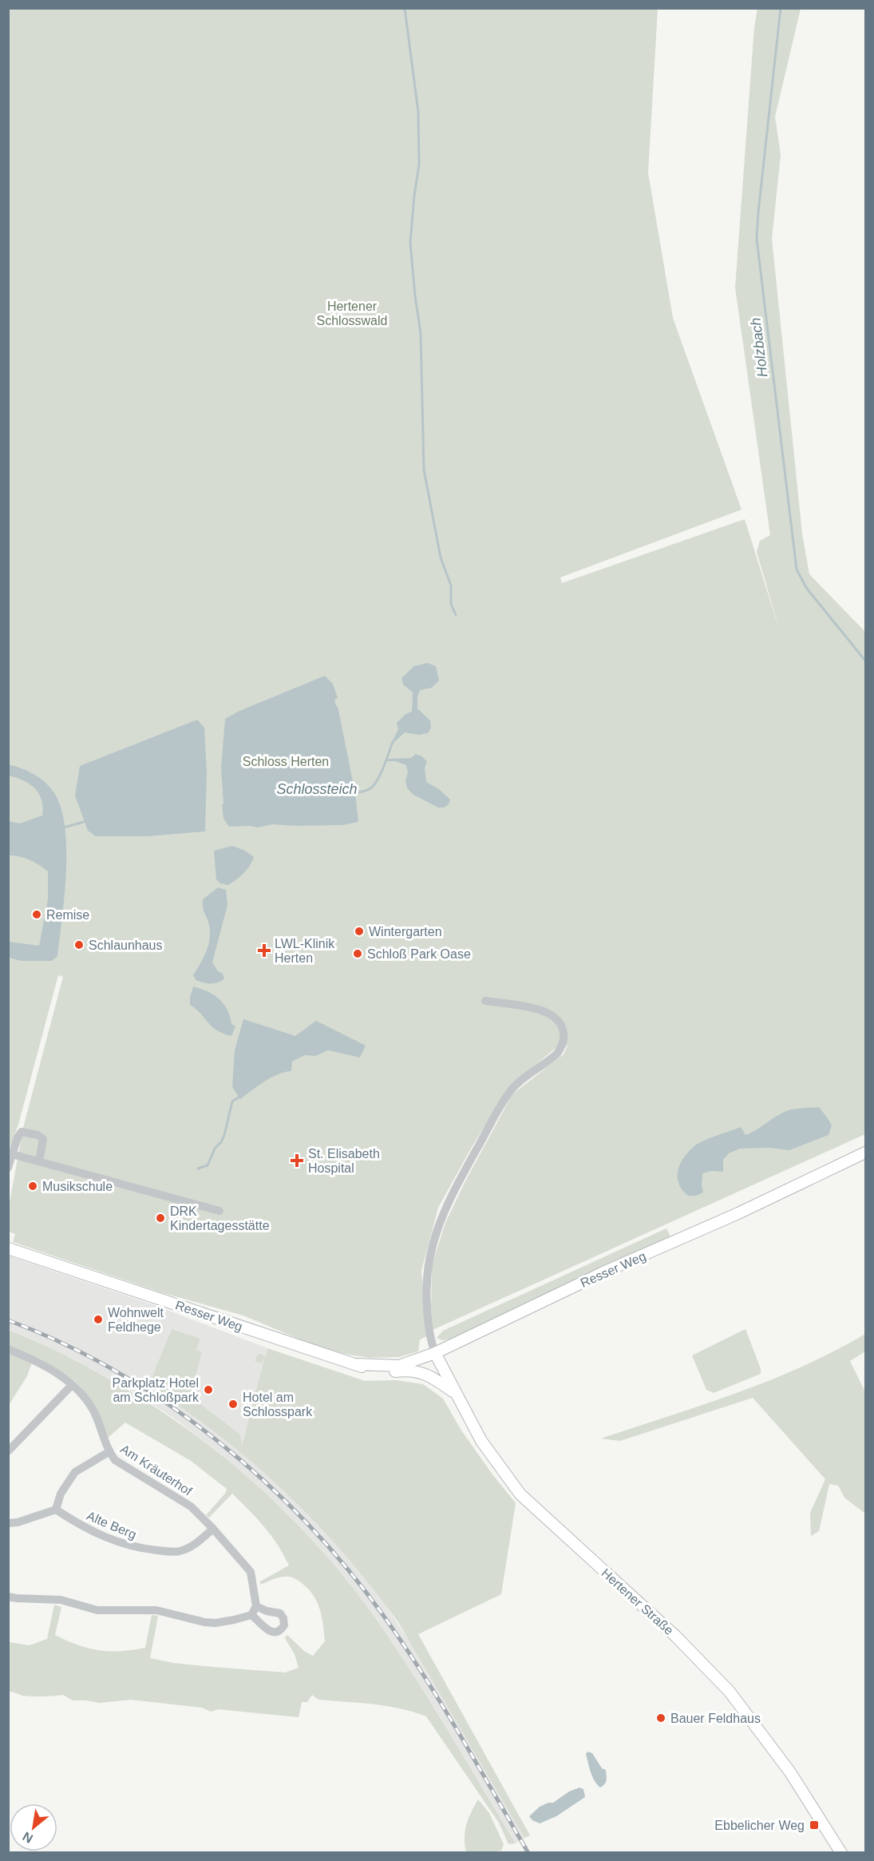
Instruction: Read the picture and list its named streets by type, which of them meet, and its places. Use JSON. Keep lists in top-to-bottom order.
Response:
{
  "streets": {
    "main road": ["Resser Weg", "Hertener Straße"],
    "street": ["Am Kräuterhof", "Alte Berg"]
  },
  "crossings": [
    ["Resser Weg", "Hertener Straße"],
    ["Am Kräuterhof", "Alte Berg"]
  ],
  "water": ["Holzbach", "Schlossteich"],
  "parks": ["Hertener Schlosswald", "Schloss Herten"],
  "places": {
    "other": [
      "Remise",
      "Wintergarten",
      "Schlaunhaus",
      "Schloß Park Oase",
      "Musikschule",
      "DRK Kindertagesstätte",
      "Wohnwelt Feldhege",
      "Parkplatz Hotel am Schloßpark",
      "Hotel am Schlosspark",
      "Bauer Feldhaus"
    ],
    "health": ["LWL-Klinik Herten", "St. Elisabeth Hospital"],
    "transit": ["Ebbelicher Weg"]
  },
  "north": "bottom left"
}
